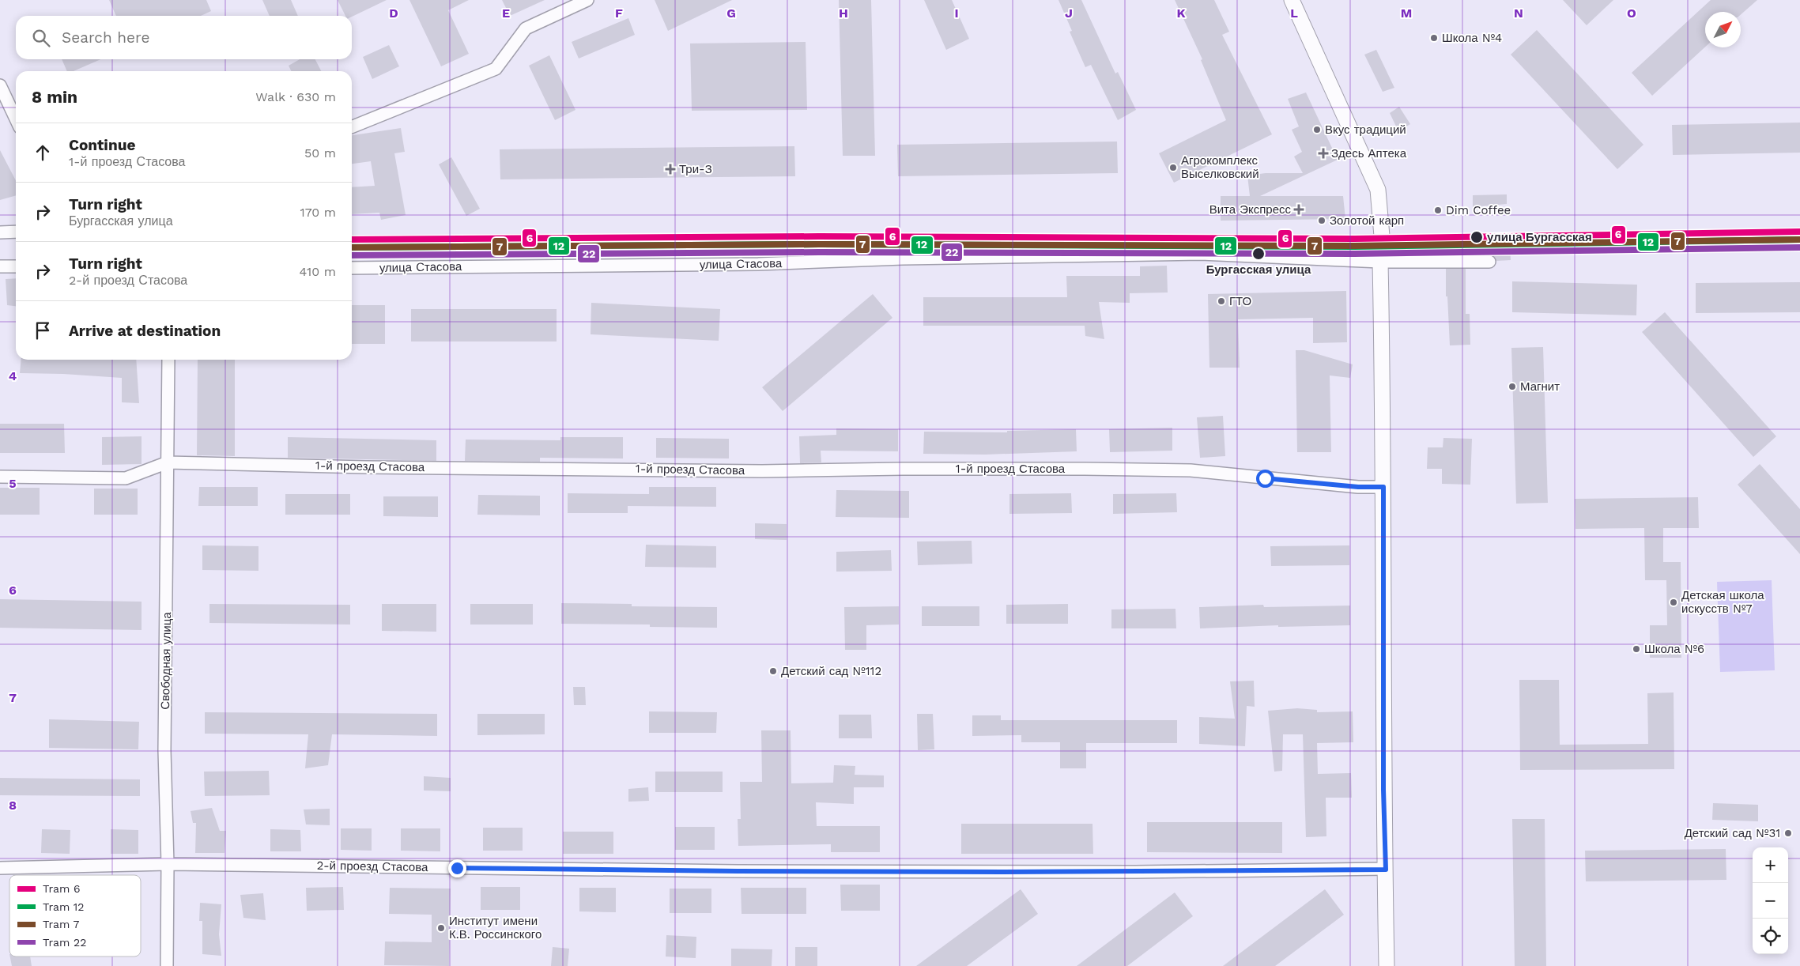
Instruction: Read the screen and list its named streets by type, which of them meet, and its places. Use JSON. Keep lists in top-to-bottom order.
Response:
{
  "streets": {
    "street": [
      "улица Стасова",
      "1-й проезд Стасова",
      "Свободная улица",
      "2-й проезд Стасова"
    ]
  },
  "crossings": [
    ["1-й проезд Стасова", "Свободная улица"],
    ["Свободная улица", "2-й проезд Стасова"]
  ],
  "places": {
    "other": [
      "Школа №4",
      "Вкус традиций",
      "Агрокомплекс Выселковский",
      "Dim Coffee",
      "Золотой карп",
      "улица Бургасская",
      "Бургасская улица",
      "ГТО",
      "Магнит",
      "Детская школа искусств №7",
      "Школа №6",
      "Детский сад №112",
      "Детский сад №31",
      "Институт имени К.В. Россинского"
    ],
    "health": ["Здесь Аптека", "Три-З", "Вита Экспресс"]
  },
  "lines": [
    "tram line 6",
    "tram line 12",
    "tram line 7",
    "tram line 22"
  ],
  "legend": [
    "Tram 6",
    "Tram 12",
    "Tram 7",
    "Tram 22"
  ],
  "north": "top right",
  "page": {
    "search": "Search here",
    "heading": ["8 min", "Walk · 630 m"],
    "list": [
      ["Continue", "1-й проезд Стасова", "50 m"],
      ["Turn right", "Бургасская улица", "170 m"],
      ["Turn right", "2-й проезд Стасова", "410 m"],
      "Arrive at destination"
    ],
    "map_buttons": ["+", "−"]
  },
  "grid": {
    "columns": [
      "D",
      "E",
      "F",
      "G",
      "H",
      "I",
      "J",
      "K",
      "L",
      "M",
      "N",
      "O"
    ],
    "rows": [
      "4",
      "5",
      "6",
      "7",
      "8"
    ]
  }
}
